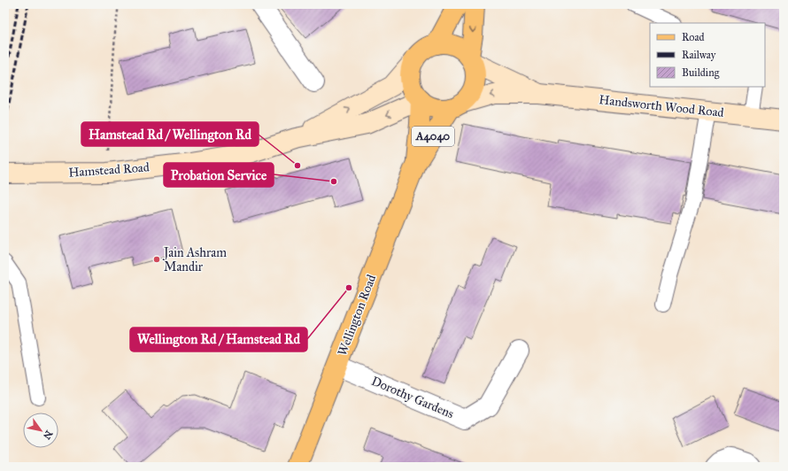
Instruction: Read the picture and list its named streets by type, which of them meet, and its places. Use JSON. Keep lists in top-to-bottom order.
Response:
{
  "streets": {
    "main road": [
      "Handsworth Wood Road",
      "A4040",
      "Hamstead Road",
      "Wellington Road"
    ],
    "street": ["Dorothy Gardens"]
  },
  "crossings": [
    ["Handsworth Wood Road", "Hamstead Road"],
    ["Handsworth Wood Road", "Wellington Road"],
    ["Hamstead Road", "Wellington Road"],
    ["Wellington Road", "Dorothy Gardens"]
  ],
  "places": [
    "Hamstead Rd / Wellington Rd",
    "Probation Service",
    "Jain Ashram Mandir",
    "Wellington Rd / Hamstead Rd"
  ],
  "legend": ["Road", "Railway", "Building"],
  "north": "bottom right"
}
